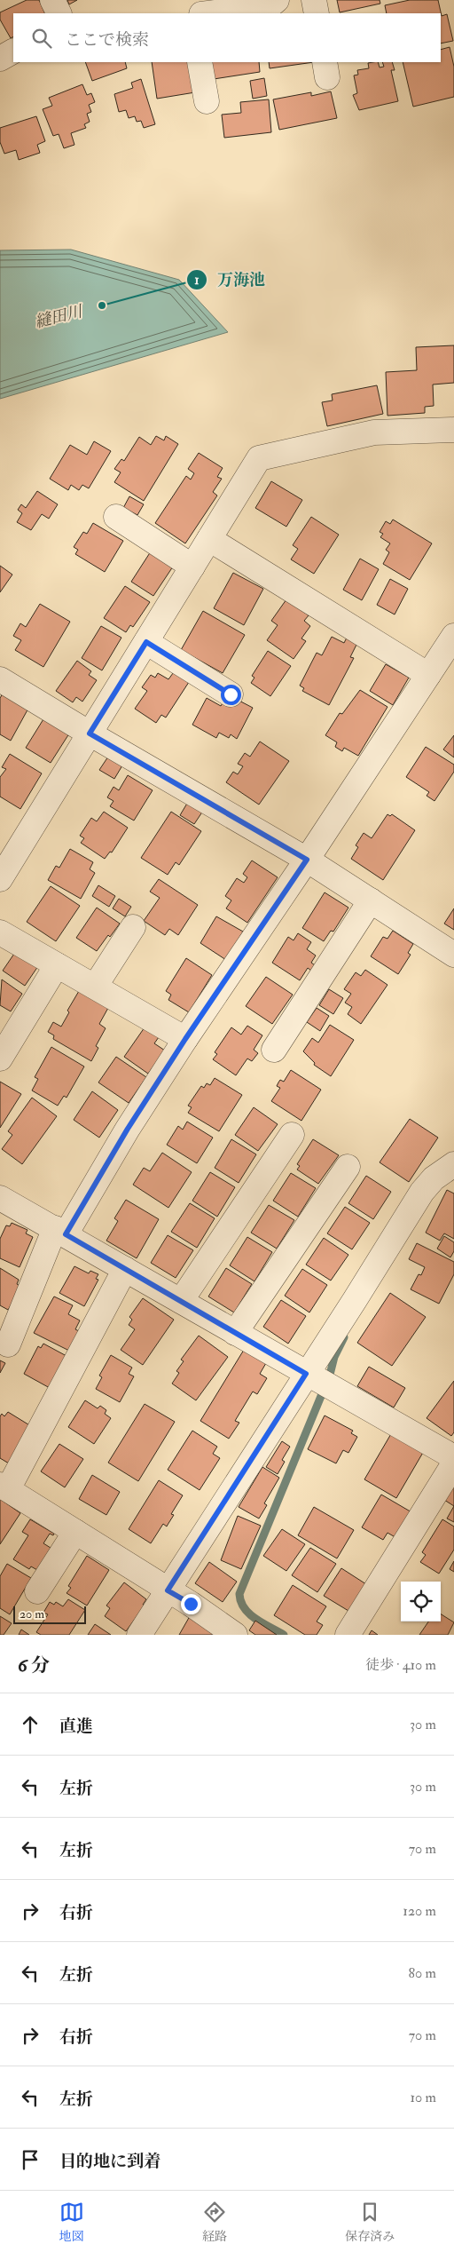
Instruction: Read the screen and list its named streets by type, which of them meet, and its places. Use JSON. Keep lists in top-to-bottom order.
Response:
{
  "water": ["縫田川"],
  "places": ["万海池"],
  "scale_bar": "20 m",
  "page": {
    "search": "ここで検索",
    "scale": "20 m",
    "heading": ["6 分", "徒歩 · 410 m"],
    "list": [
      ["直進", "30 m"],
      ["左折", "30 m"],
      ["左折", "70 m"],
      ["右折", "120 m"],
      ["左折", "80 m"],
      ["右折", "70 m"],
      ["左折", "10 m"],
      "目的地に到着"
    ],
    "nav": ["地図", "経路", "保存済み"]
  }
}
